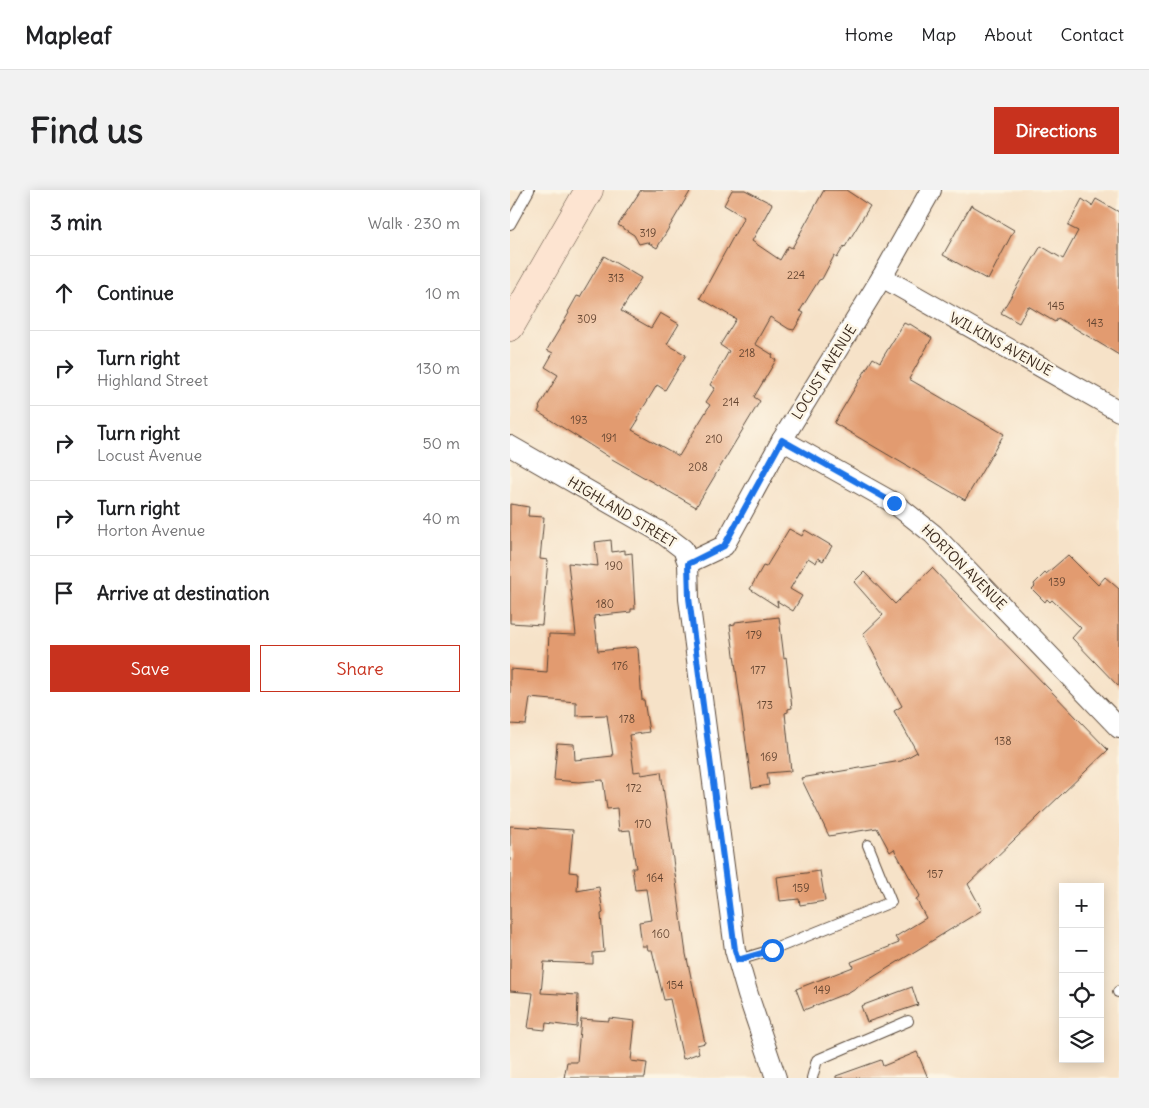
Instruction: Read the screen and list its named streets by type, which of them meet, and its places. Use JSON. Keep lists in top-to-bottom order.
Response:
{
  "streets": {
    "street": [
      "WILKINS AVENUE",
      "LOCUST AVENUE",
      "HIGHLAND STREET",
      "HORTON AVENUE"
    ]
  },
  "crossings": [
    ["WILKINS AVENUE", "LOCUST AVENUE"],
    ["LOCUST AVENUE", "HIGHLAND STREET"],
    ["LOCUST AVENUE", "HORTON AVENUE"]
  ],
  "house_numbers": [
    "319",
    "224",
    "313",
    "145",
    "309",
    "143",
    "218",
    "214",
    "193",
    "191",
    "210",
    "208",
    "190",
    "139",
    "180",
    "179",
    "176",
    "177",
    "173",
    "178",
    "138",
    "169",
    "172",
    "170",
    "157",
    "164",
    "159",
    "160",
    "154",
    "149"
  ],
  "page": {
    "header": "Mapleaf",
    "nav": [
      "Home",
      "Map",
      "About",
      "Contact"
    ],
    "buttons": [
      "Directions",
      ["Save", "Share"]
    ],
    "title": "Find us",
    "heading": ["3 min", "Walk · 230 m"],
    "list": [
      ["Continue", "10 m"],
      ["Turn right", "Highland Street", "130 m"],
      ["Turn right", "Locust Avenue", "50 m"],
      ["Turn right", "Horton Avenue", "40 m"],
      "Arrive at destination"
    ],
    "map_buttons": ["+", "−"]
  }
}
